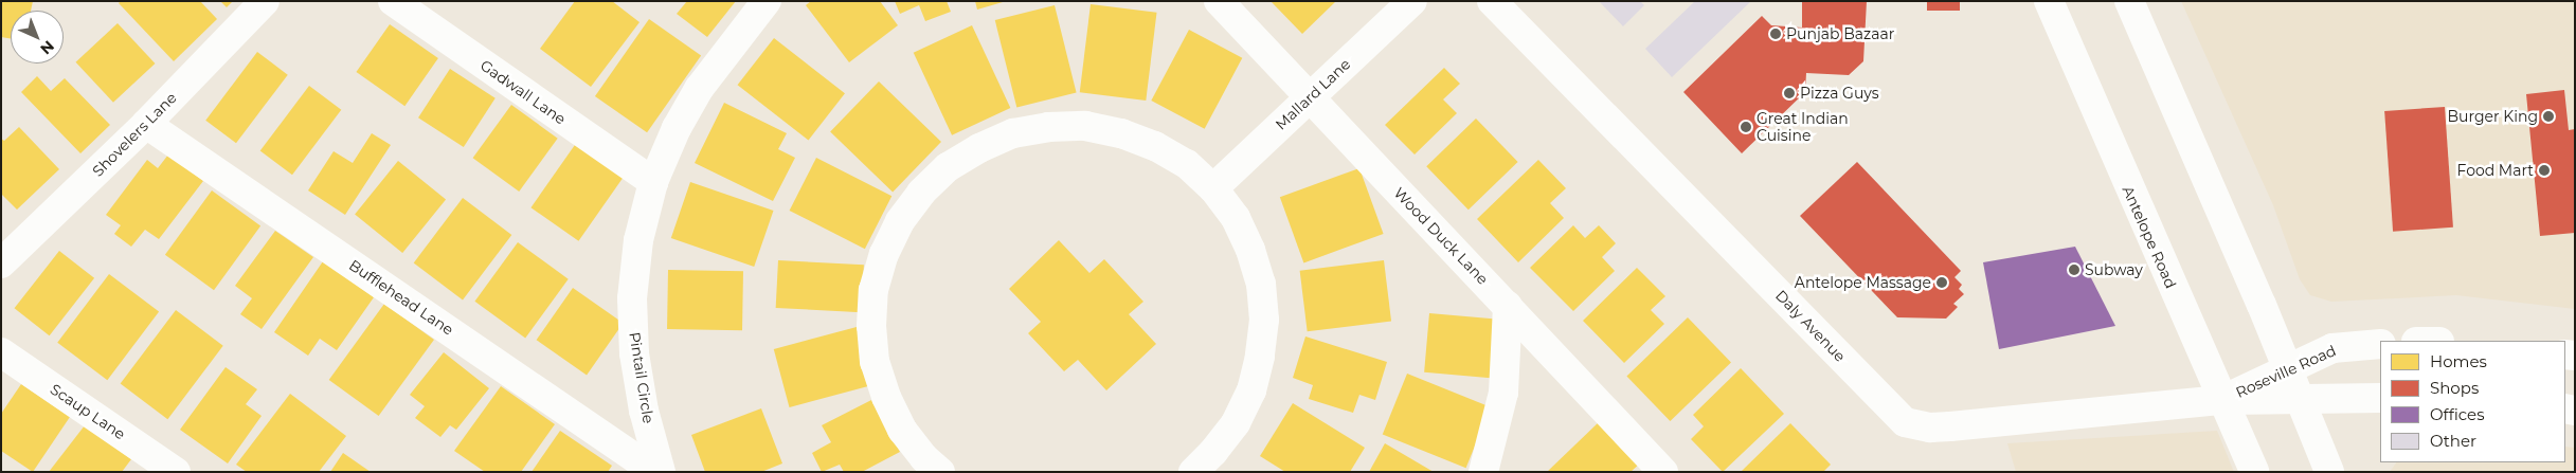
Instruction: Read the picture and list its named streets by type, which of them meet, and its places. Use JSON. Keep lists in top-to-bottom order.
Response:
{
  "streets": {
    "street": [
      "Gadwall Lane",
      "Mallard Lane",
      "Shovelers Lane",
      "Wood Duck Lane",
      "Antelope Road",
      "Bufflehead Lane",
      "Daly Avenue",
      "Roseville Road",
      "Pintail Circle",
      "Scaup Lane"
    ]
  },
  "crossings": [
    ["Gadwall Lane", "Pintail Circle"],
    ["Mallard Lane", "Wood Duck Lane"],
    ["Shovelers Lane", "Bufflehead Lane"],
    ["Antelope Road", "Daly Avenue"],
    ["Antelope Road", "Roseville Road"],
    ["Daly Avenue", "Roseville Road"]
  ],
  "places": [
    "Punjab Bazaar",
    "Pizza Guys",
    "Burger King",
    "Great Indian Cuisine",
    "Food Mart",
    "Subway",
    "Antelope Massage"
  ],
  "legend": [
    "Homes",
    "Shops",
    "Offices",
    "Other"
  ],
  "north": "bottom right"
}
